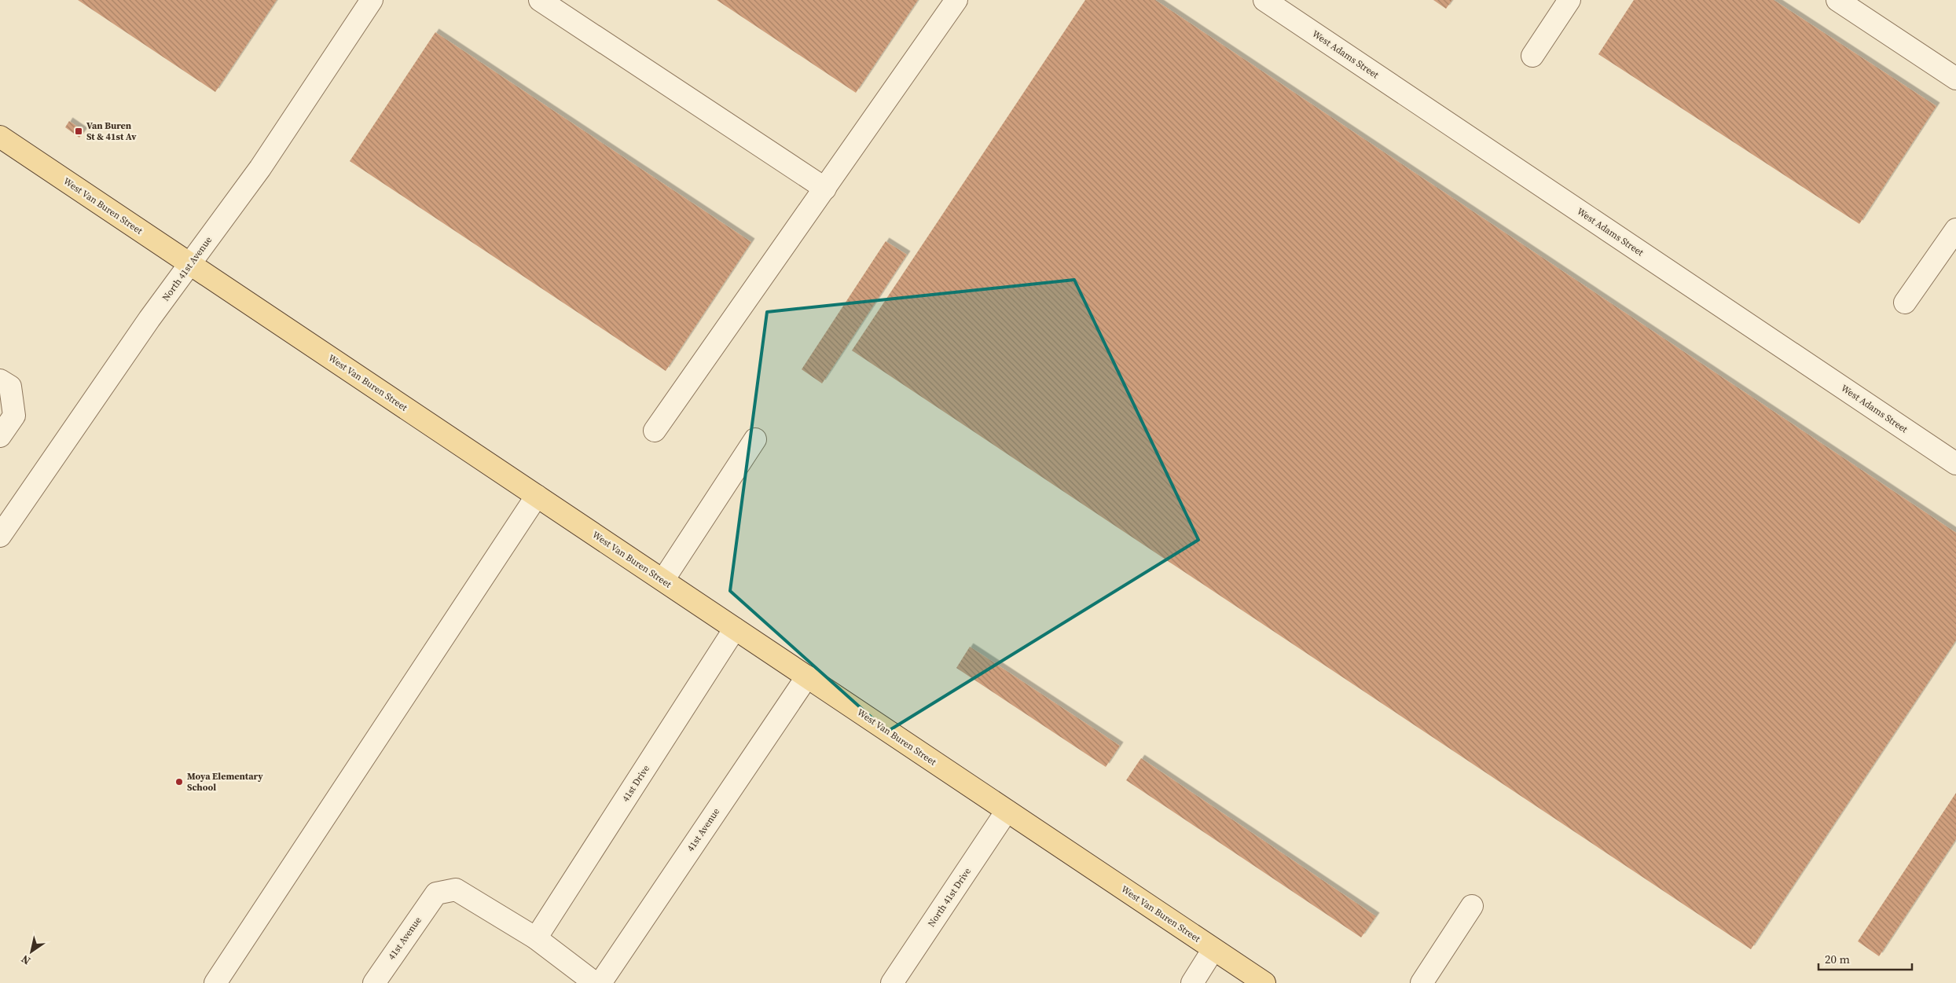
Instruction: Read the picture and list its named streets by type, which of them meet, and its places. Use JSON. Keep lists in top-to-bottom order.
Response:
{
  "streets": {
    "main road": ["West Van Buren Street"],
    "street": [
      "West Adams Street",
      "North 41st Avenue",
      "41st Drive",
      "41st Avenue",
      "North 41st Drive"
    ]
  },
  "crossings": [
    ["West Van Buren Street", "North 41st Avenue"],
    ["West Van Buren Street", "41st Drive"],
    ["West Van Buren Street", "41st Avenue"],
    ["West Van Buren Street", "North 41st Drive"],
    ["41st Drive", "41st Avenue"]
  ],
  "places": {
    "transit": ["Van Buren St & 41st Av"],
    "other": ["Moya Elementary School"]
  },
  "scale_bar": "20 m",
  "north": "bottom left"
}
